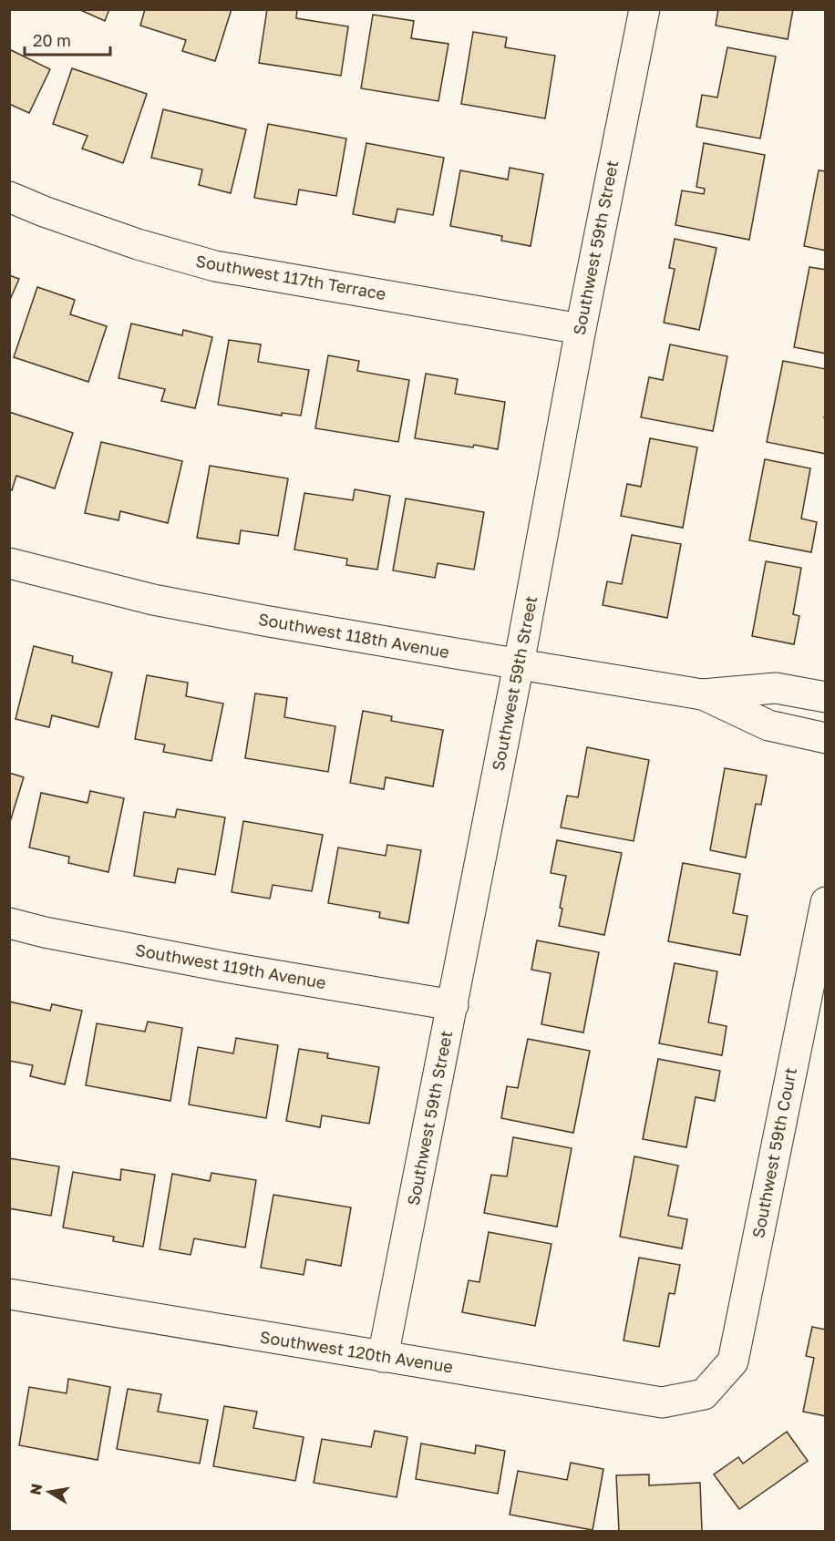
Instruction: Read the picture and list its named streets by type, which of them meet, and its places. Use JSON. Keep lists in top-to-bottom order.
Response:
{
  "streets": {
    "street": [
      "Southwest 59th Street",
      "Southwest 117th Terrace",
      "Southwest 118th Avenue",
      "Southwest 119th Avenue",
      "Southwest 59th Court",
      "Southwest 120th Avenue"
    ]
  },
  "crossings": [
    ["Southwest 59th Street", "Southwest 117th Terrace"],
    ["Southwest 59th Street", "Southwest 118th Avenue"],
    ["Southwest 59th Street", "Southwest 119th Avenue"],
    ["Southwest 59th Street", "Southwest 120th Avenue"],
    ["Southwest 59th Court", "Southwest 120th Avenue"]
  ],
  "scale_bar": "20 m",
  "north": "left"
}
